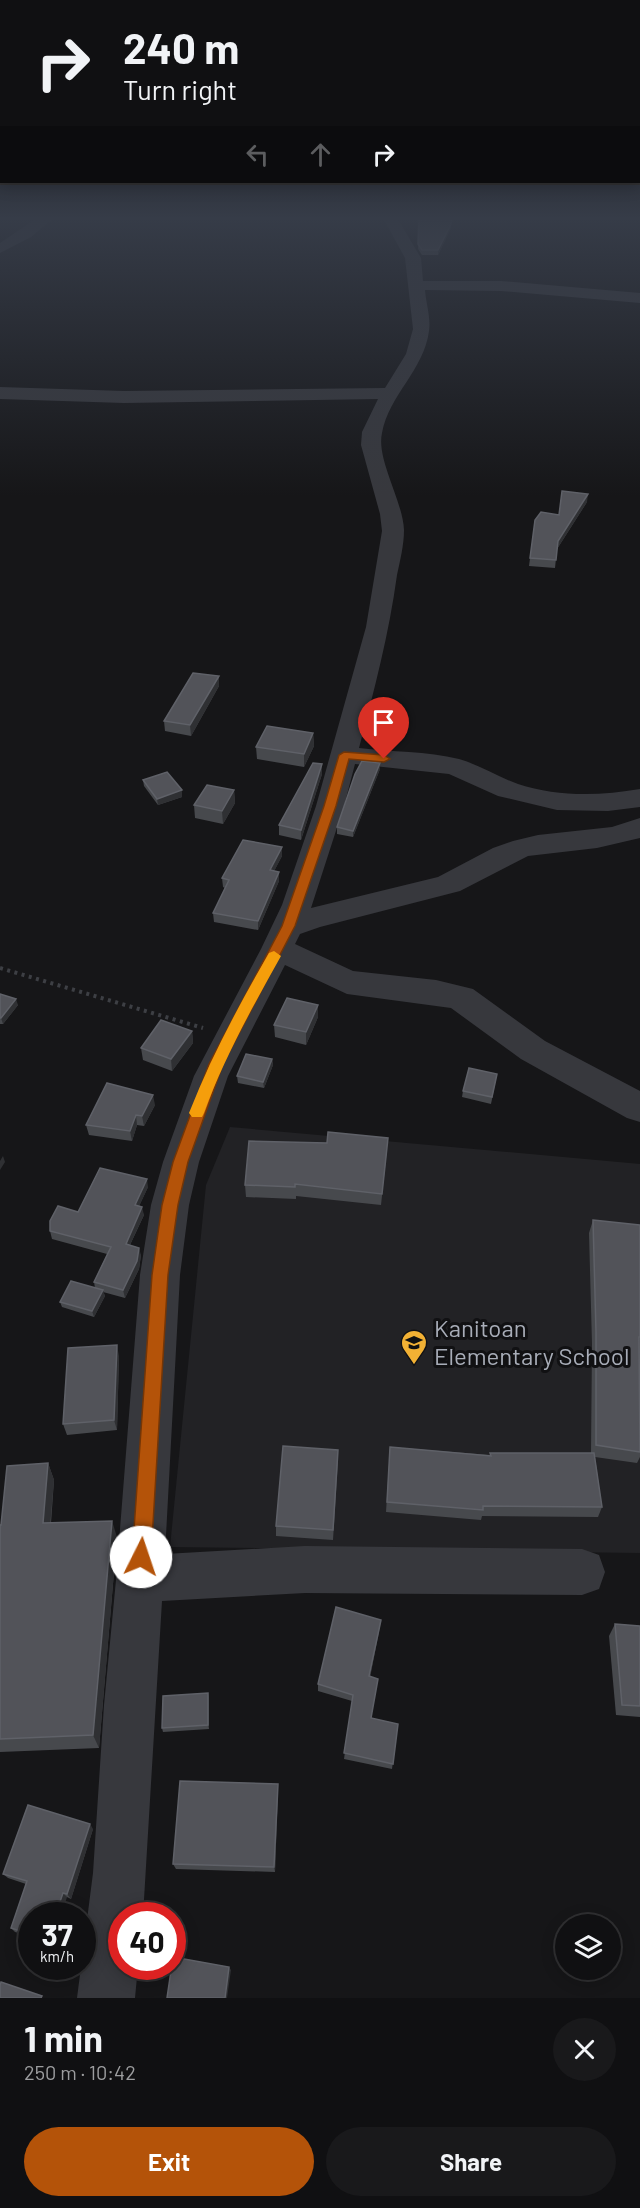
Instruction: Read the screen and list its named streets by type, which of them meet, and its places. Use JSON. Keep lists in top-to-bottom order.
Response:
{
  "places": {
    "school or university": ["Kanitoan Elementary School"]
  },
  "page": {
    "turn": ["240 m", "Turn right"],
    "speed": "37 km/h",
    "limit": "40",
    "heading": ["1 min", "250 m · 10:42"],
    "buttons": ["Exit", "Share"]
  }
}
